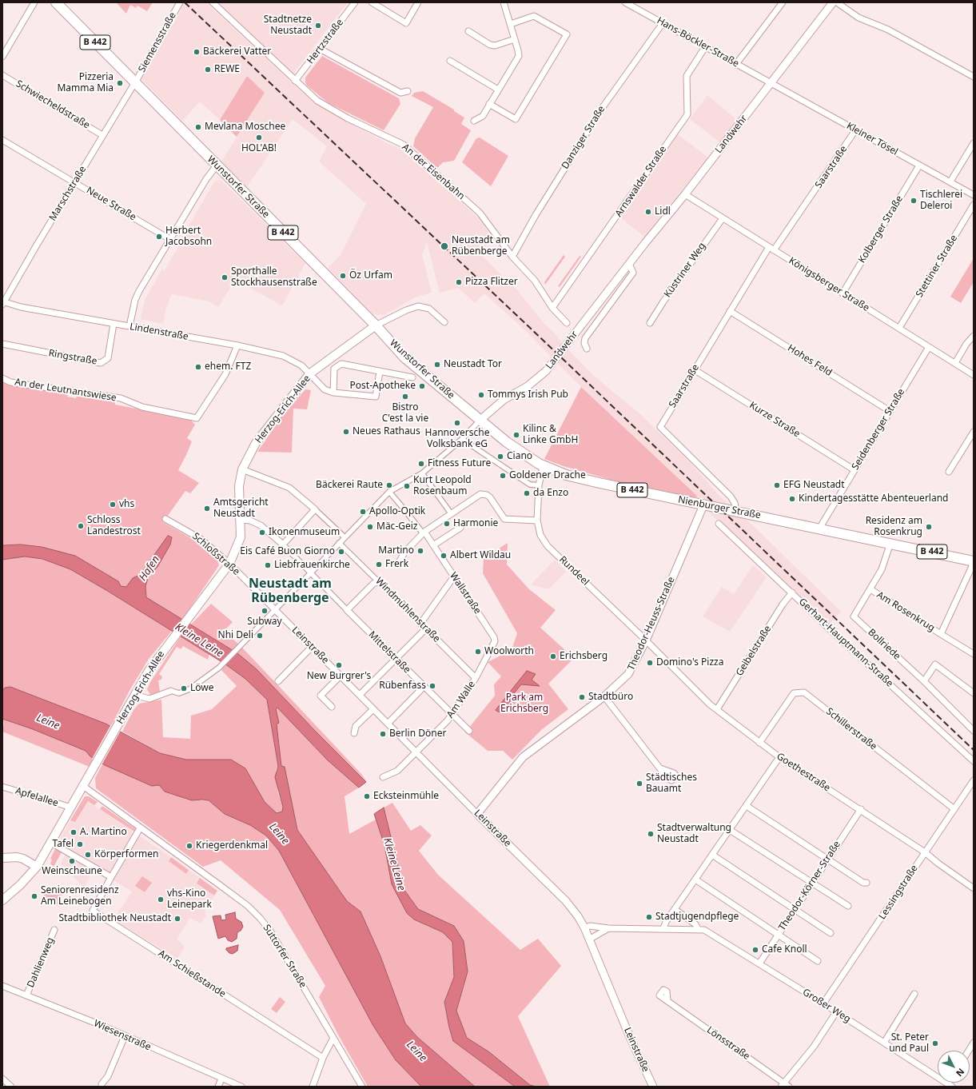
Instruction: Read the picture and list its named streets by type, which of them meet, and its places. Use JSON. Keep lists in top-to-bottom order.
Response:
{
  "streets": {
    "main road": [
      "B 442",
      "Wunstorfer Straße",
      "Herzog-Erich-Allee",
      "Nienburger Straße"
    ],
    "street": [
      "Hertzstraße",
      "Siemensstraße",
      "Hans-Böckler-Straße",
      "Schwiecheldstraße",
      "Landwehr",
      "Danziger Straße",
      "Kleiner Tösel",
      "Saarstraße",
      "An der Eisenbahn",
      "Arnswalder Straße",
      "Marschstraße",
      "Neue Straße",
      "Kolberger Straße",
      "Stettiner Straße",
      "Küstriner Weg",
      "Königsberger Straße",
      "Lindenstraße",
      "Ringstraße",
      "Hohes Feld",
      "An der Leutnantswiese",
      "Kurze Straße",
      "Seidenberger Straße",
      "Schloßstraße",
      "Rundeel",
      "Wallstraße",
      "Windmühlenstraße",
      "Am Rosenkrug",
      "Theodor-Heuss-Straße",
      "Gerhart-Hauptmann-Straße",
      "Bollriede",
      "Leinstraße",
      "Geibelstraße",
      "Mittelstraße",
      "Am Walle",
      "Schillerstraße",
      "Goethestraße",
      "Apfelallee",
      "Theodor-Körner-Straße",
      "Lessingstraße",
      "Suttorfer Straße",
      "Dahlienweg",
      "Am Schießstande",
      "Großer Weg",
      "Wiesenstraße",
      "Lönsstraße"
    ]
  },
  "crossings": [
    ["Hertzstraße", "An der Eisenbahn"],
    ["Siemensstraße", "Wunstorfer Straße"],
    ["Siemensstraße", "Marschstraße"],
    ["Hans-Böckler-Straße", "Landwehr"],
    ["Hans-Böckler-Straße", "Danziger Straße"],
    ["Hans-Böckler-Straße", "Kleiner Tösel"],
    ["Hans-Böckler-Straße", "Arnswalder Straße"],
    ["Schwiecheldstraße", "Marschstraße"],
    ["Landwehr", "Kleiner Tösel"],
    ["Landwehr", "Wunstorfer Straße"],
    ["Landwehr", "Königsberger Straße"],
    ["Landwehr", "Nienburger Straße"],
    ["Danziger Straße", "An der Eisenbahn"],
    ["Kleiner Tösel", "Saarstraße"],
    ["Kleiner Tösel", "Kolberger Straße"],
    ["Saarstraße", "Königsberger Straße"],
    ["Saarstraße", "Hohes Feld"],
    ["Saarstraße", "Kurze Straße"],
    ["Saarstraße", "Nienburger Straße"],
    ["An der Eisenbahn", "Arnswalder Straße"],
    ["Wunstorfer Straße", "Marschstraße"],
    ["Wunstorfer Straße", "Herzog-Erich-Allee"],
    ["Wunstorfer Straße", "Nienburger Straße"],
    ["Marschstraße", "Neue Straße"],
    ["Marschstraße", "Lindenstraße"],
    ["Kolberger Straße", "Königsberger Straße"],
    ["Stettiner Straße", "Königsberger Straße"],
    ["Küstriner Weg", "Königsberger Straße"],
    ["Königsberger Straße", "Seidenberger Straße"],
    ["Lindenstraße", "Ringstraße"],
    ["Lindenstraße", "An der Leutnantswiese"],
    ["Lindenstraße", "Herzog-Erich-Allee"],
    ["Hohes Feld", "Seidenberger Straße"],
    ["Herzog-Erich-Allee", "Schloßstraße"],
    ["Herzog-Erich-Allee", "Apfelallee"],
    ["Herzog-Erich-Allee", "Suttorfer Straße"],
    ["Kurze Straße", "Seidenberger Straße"],
    ["Seidenberger Straße", "Nienburger Straße"],
    ["Nienburger Straße", "Rundeel"],
    ["Nienburger Straße", "Am Rosenkrug"],
    ["Nienburger Straße", "Theodor-Heuss-Straße"],
    ["Nienburger Straße", "Bollriede"],
    ["Schloßstraße", "Leinstraße"],
    ["Rundeel", "Theodor-Heuss-Straße"],
    ["Rundeel", "Goethestraße"],
    ["Wallstraße", "Am Walle"],
    ["Windmühlenstraße", "Am Walle"],
    ["Am Rosenkrug", "Bollriede"],
    ["Theodor-Heuss-Straße", "Leinstraße"],
    ["Theodor-Heuss-Straße", "Goethestraße"],
    ["Gerhart-Hauptmann-Straße", "Geibelstraße"],
    ["Leinstraße", "Am Walle"],
    ["Leinstraße", "Großer Weg"],
    ["Geibelstraße", "Goethestraße"],
    ["Mittelstraße", "Am Walle"],
    ["Schillerstraße", "Goethestraße"],
    ["Schillerstraße", "Lessingstraße"],
    ["Goethestraße", "Theodor-Körner-Straße"],
    ["Goethestraße", "Lessingstraße"],
    ["Theodor-Körner-Straße", "Großer Weg"],
    ["Lessingstraße", "Großer Weg"],
    ["Dahlienweg", "Wiesenstraße"]
  ],
  "districts": ["Neustadt am Rübenberge"],
  "water": ["Hafen", "Kleine Leine", "Leine"],
  "parks": ["Park am Erichsberg"],
  "places": [
    "Stadtnetze Neustadt",
    "Bäckerei Vatter",
    "REWE",
    "Pizzeria Mamma Mia",
    "Mevlana Moschee",
    "HOL'AB!",
    "Tischlerei Deleroi",
    "Lidl",
    "Herbert Jacobsohn",
    "Neustadt am Rübenberge",
    "Öz Urfam",
    "Sporthalle Stockhausenstraße",
    "Pizza Flitzer",
    "Neustadt Tor",
    "ehem. FTZ",
    "Post-Apotheke",
    "Tommys Irish Pub",
    "Bistro C'est la vie",
    "Hannoversche Volksbank eG",
    "Neues Rathaus",
    "Kilinc & Linke GmbH",
    "Ciano",
    "Fitness Future",
    "Goldener Drache",
    "Bäckerei Raute",
    "EFG Neustadt",
    "Kurt Leopold Rosenbaum",
    "da Enzo",
    "Kindertagesstätte Abenteuerland",
    "vhs",
    "Amtsgericht Neustadt",
    "Apollo-Optik",
    "Harmonie",
    "Schloss Landestrost",
    "Mäc-Geiz",
    "Residenz am Rosenkrug",
    "Ikonenmuseum",
    "Martino",
    "Eis Café Buon Giorno",
    "Albert Wildau",
    "Frerk",
    "Liebfrauenkirche",
    "Subway",
    "Nhi Deli",
    "Woolworth",
    "Erichsberg",
    "Domino's Pizza",
    "New Burgrer's",
    "Rübenfass",
    "Löwe",
    "Stadtbüro",
    "Berlin Döner",
    "Städtisches Bauamt",
    "Ecksteinmühle",
    "A. Martino",
    "Stadtverwaltung Neustadt",
    "Tafel",
    "Kriegerdenkmal",
    "Körperformen",
    "Weinscheune",
    "Seniorenresidenz Am Leinebogen",
    "vhs-Kino Leinepark",
    "Stadtjugendpflege",
    "Stadtbibliothek Neustadt",
    "Cafe Knoll",
    "St. Peter und Paul"
  ],
  "north": "bottom right"
}
